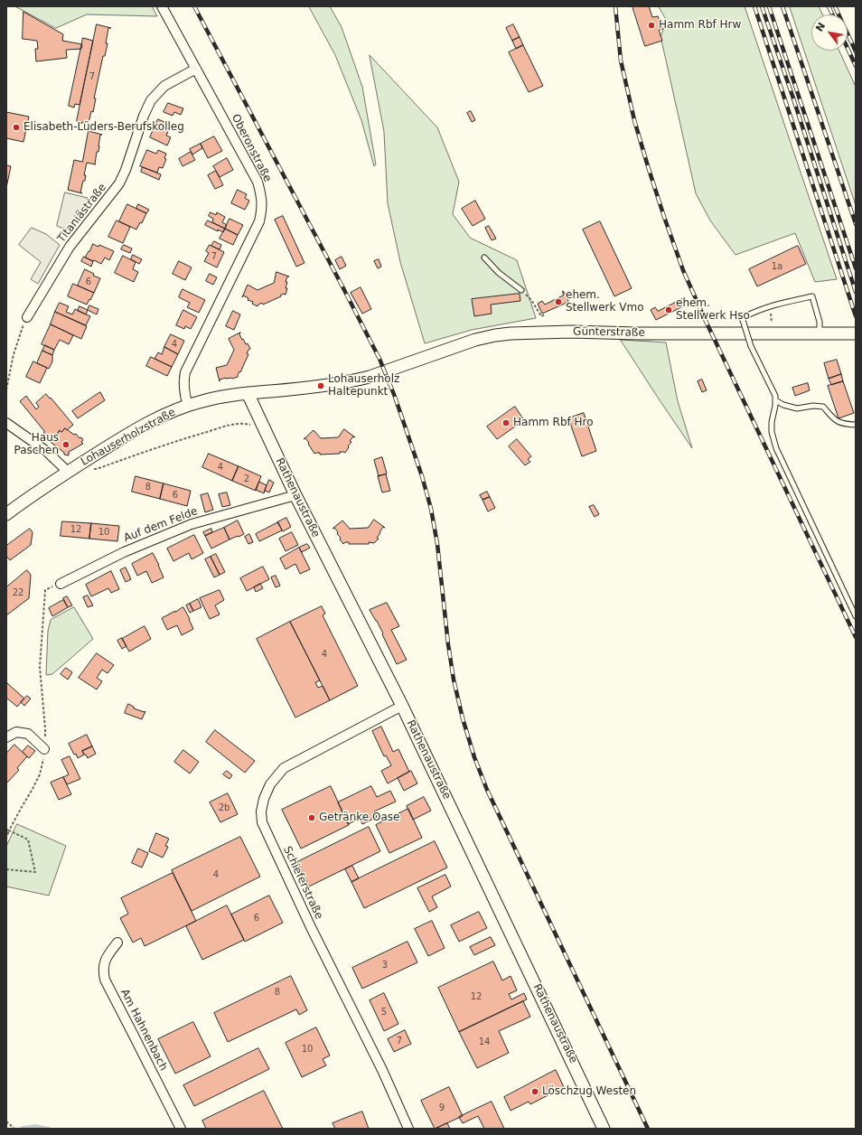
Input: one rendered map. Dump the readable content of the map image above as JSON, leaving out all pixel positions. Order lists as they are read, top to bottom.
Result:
{
  "streets": {
    "street": [
      "Oberonstraße",
      "Titaniastraße",
      "Günterstraße",
      "Lohauserholzstraße",
      "Rathenaustraße",
      "Auf dem Felde",
      "Schieferstraße",
      "Am Hahnenbach"
    ]
  },
  "crossings": [
    ["Oberonstraße", "Titaniastraße"],
    ["Oberonstraße", "Lohauserholzstraße"],
    ["Günterstraße", "Lohauserholzstraße"],
    ["Lohauserholzstraße", "Rathenaustraße"],
    ["Rathenaustraße", "Auf dem Felde"],
    ["Rathenaustraße", "Schieferstraße"]
  ],
  "places": [
    "Hamm Rbf Hrw",
    "Elisabeth-Lüders-Berufskolleg",
    "ehem. Stellwerk Vmo",
    "ehem. Stellwerk Hso",
    "Lohauserholz Haltepunkt",
    "Hamm Rbf Hro",
    "Haus Paschen",
    "Getränke Oase",
    "Löschzug Westen"
  ],
  "house_numbers": [
    "7",
    "7",
    "1a",
    "6",
    "4",
    "4",
    "2",
    "8",
    "6",
    "12",
    "10",
    "22",
    "4",
    "2b",
    "4",
    "6",
    "3",
    "8",
    "12",
    "5",
    "7",
    "14",
    "10",
    "9"
  ],
  "north": "top left"
}
